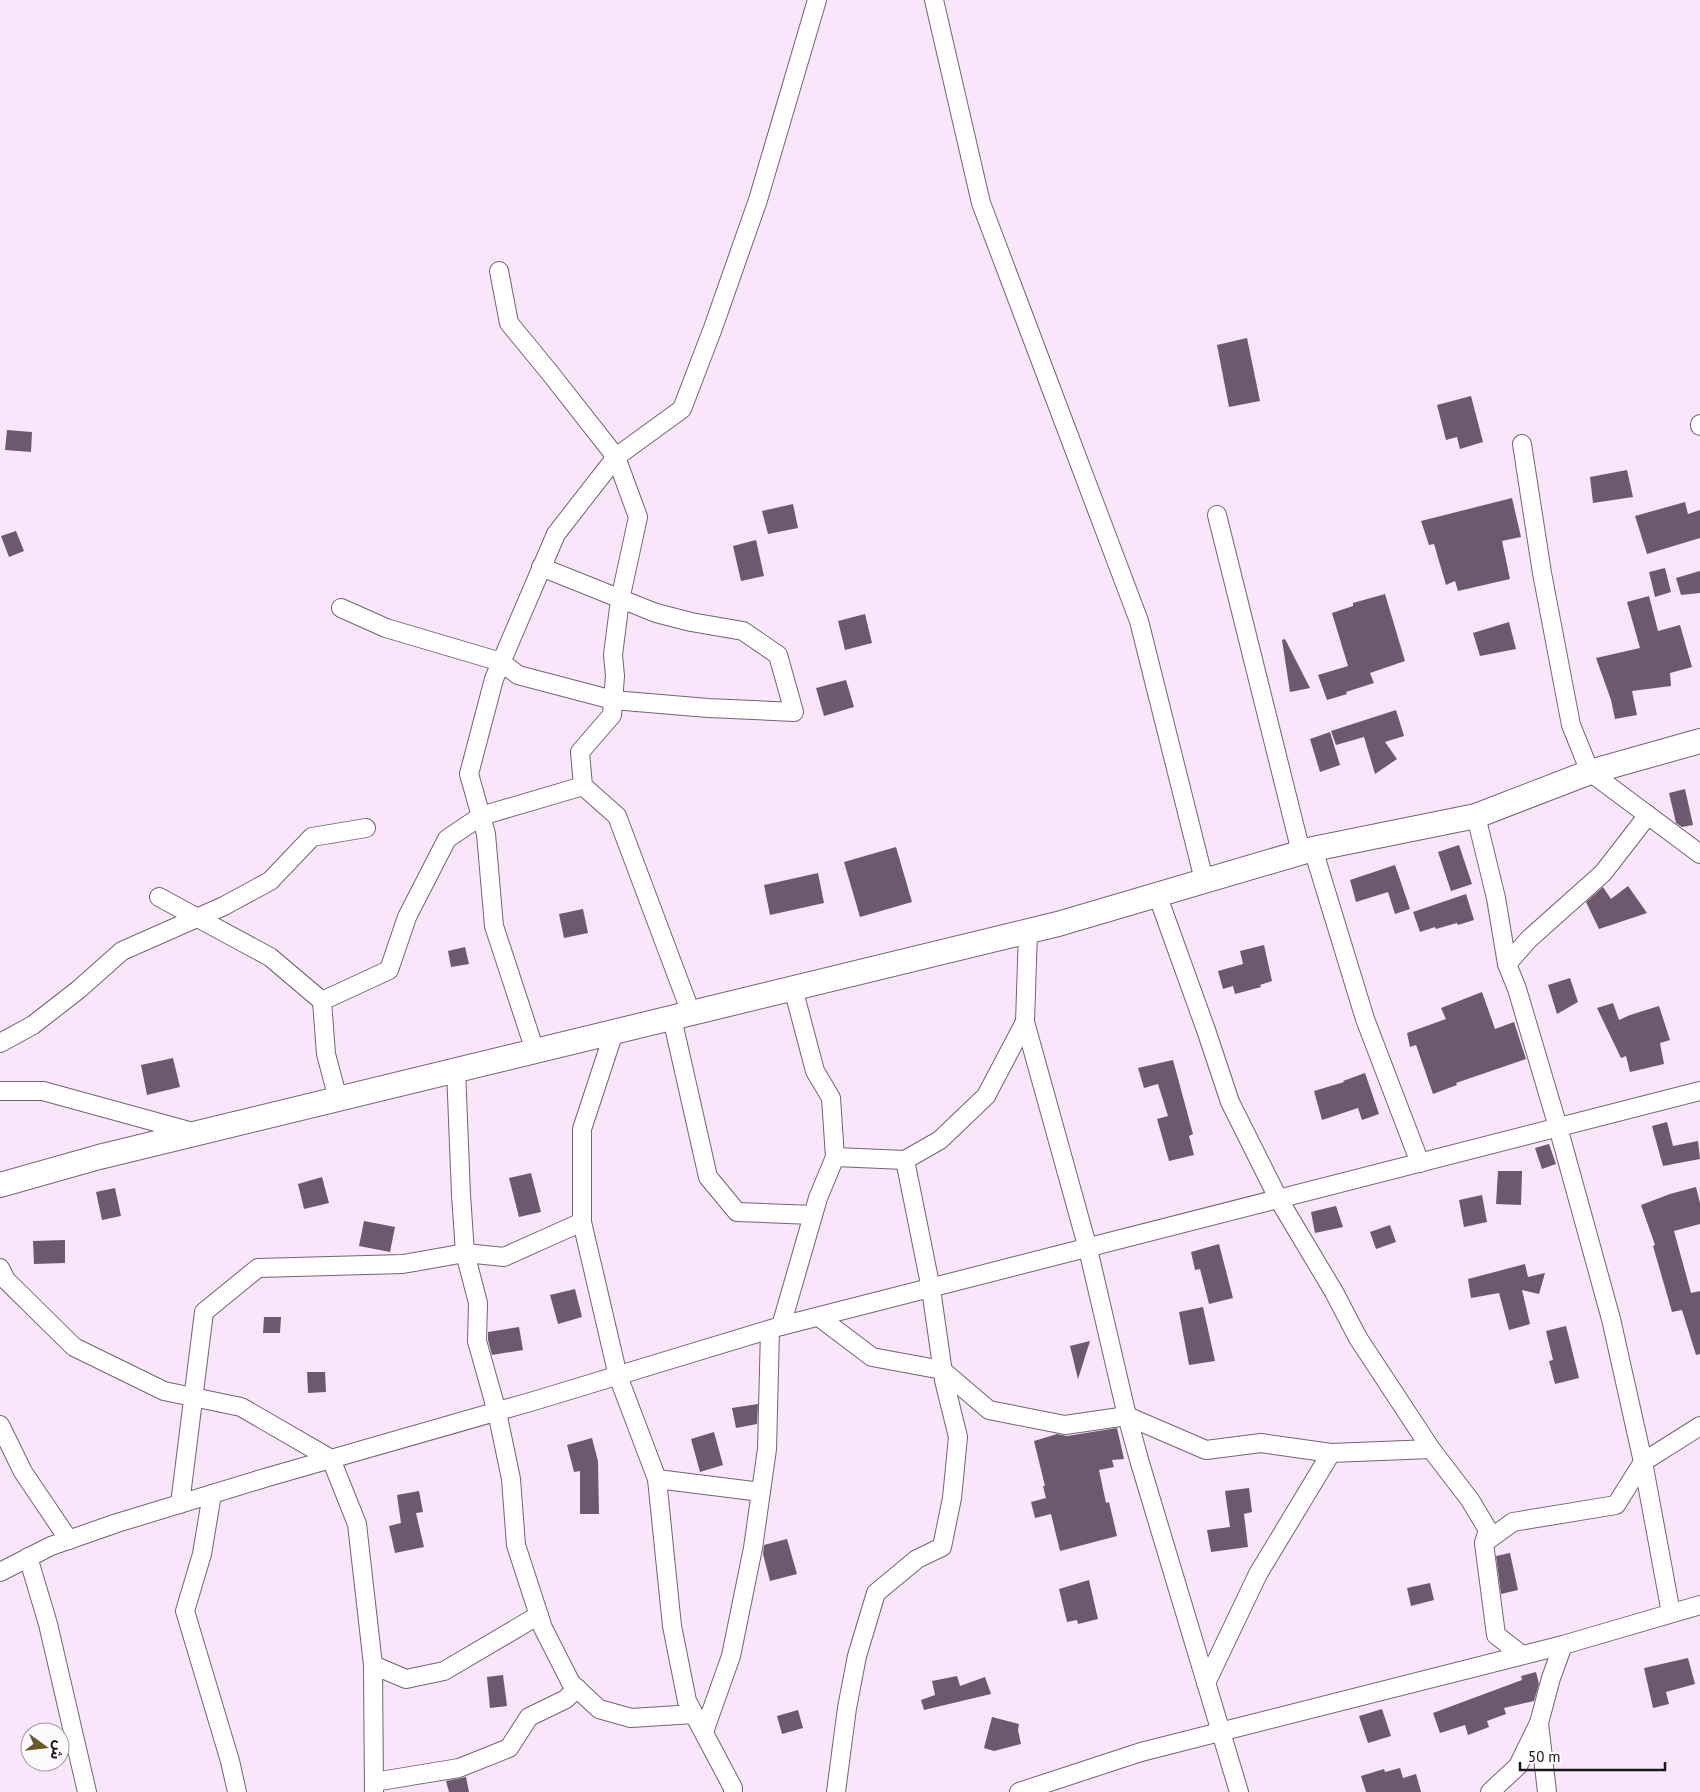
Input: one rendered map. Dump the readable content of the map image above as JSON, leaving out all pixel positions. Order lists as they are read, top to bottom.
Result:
{
  "scale_bar": "50 m",
  "north": "right"
}
